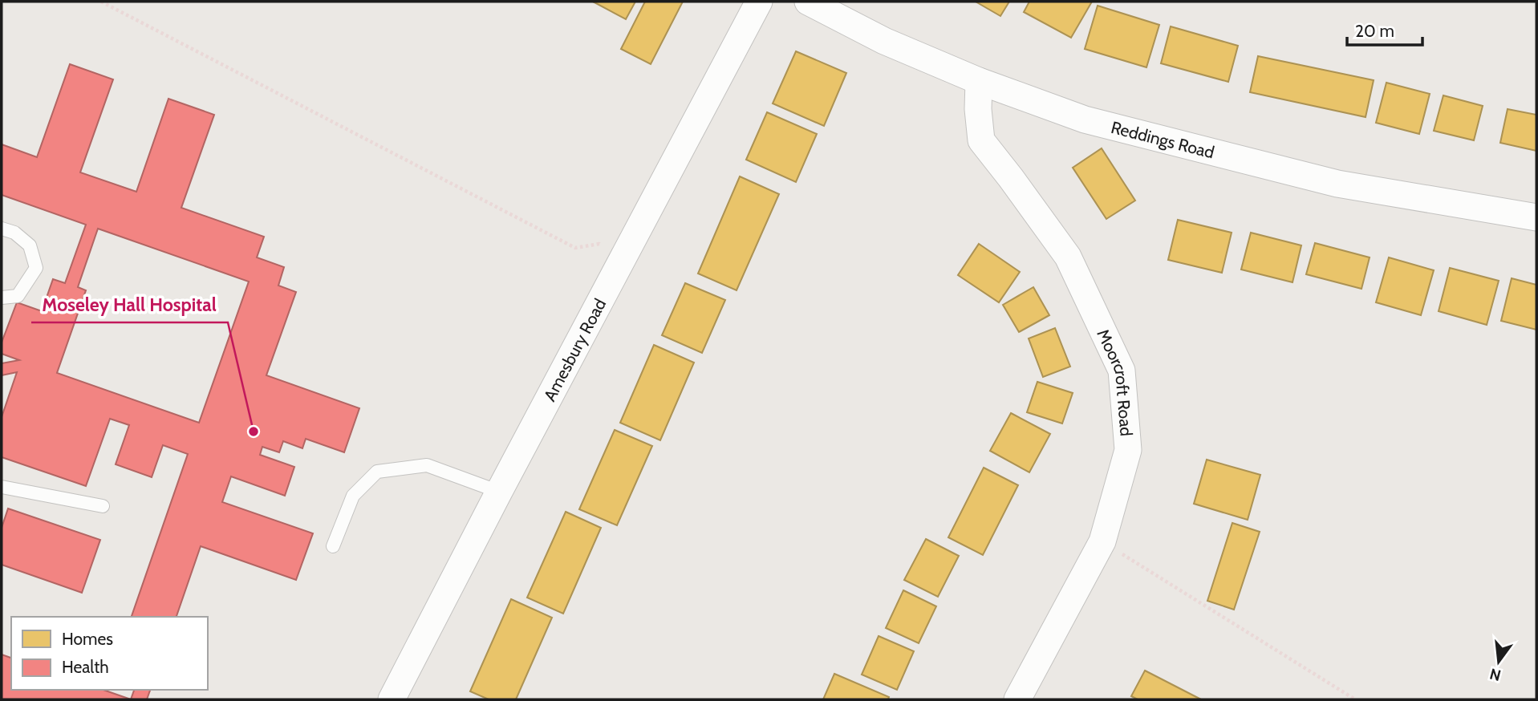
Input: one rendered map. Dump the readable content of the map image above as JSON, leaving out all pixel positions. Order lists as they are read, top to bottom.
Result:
{
  "streets": {
    "street": ["Reddings Road", "Amesbury Road", "Moorcroft Road"]
  },
  "crossings": [
    ["Reddings Road", "Moorcroft Road"]
  ],
  "places": ["Moseley Hall Hospital"],
  "legend": ["Homes", "Health"],
  "scale_bar": "20 m",
  "north": "bottom"
}
